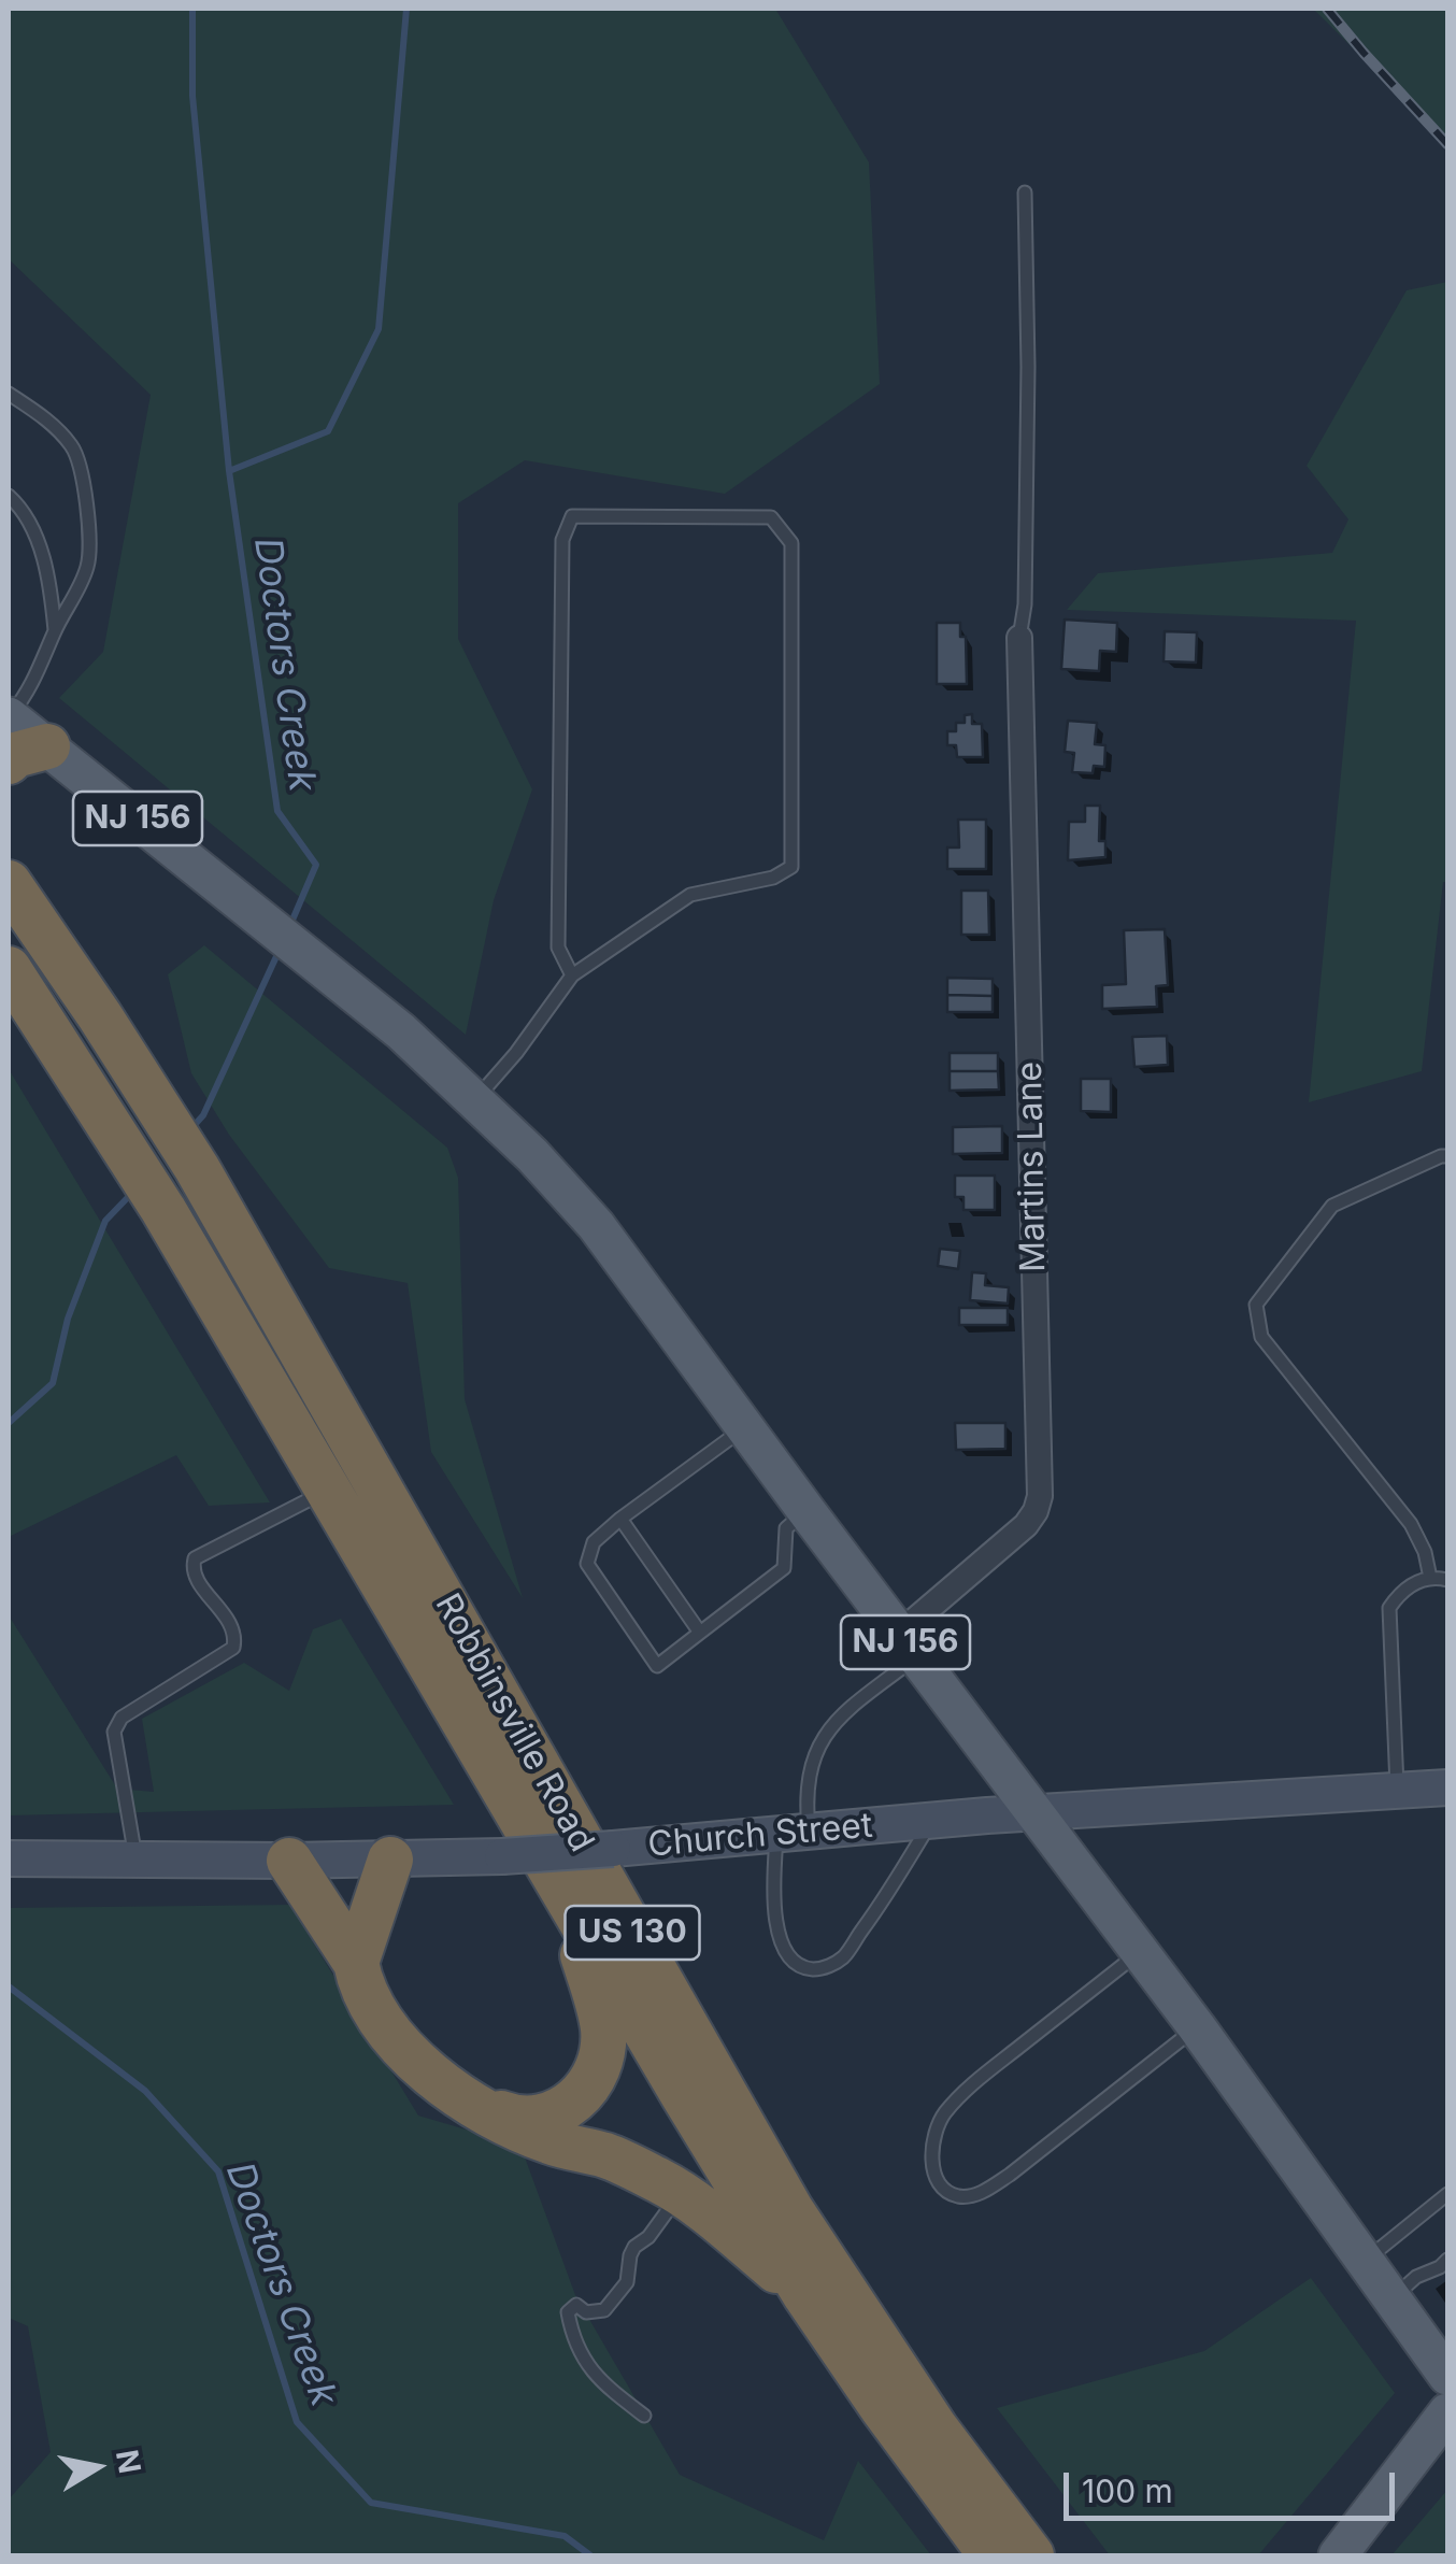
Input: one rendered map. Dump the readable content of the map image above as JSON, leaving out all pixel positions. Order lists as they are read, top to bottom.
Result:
{
  "streets": {
    "highway": ["Robbinsville Road", "US 130"],
    "main road": ["NJ 156"],
    "street": ["Martins Lane", "Church Street"]
  },
  "crossings": [
    ["NJ 156", "Martins Lane"],
    ["NJ 156", "Church Street"]
  ],
  "water": ["Doctors Creek"],
  "scale_bar": "100 m",
  "north": "right"
}
